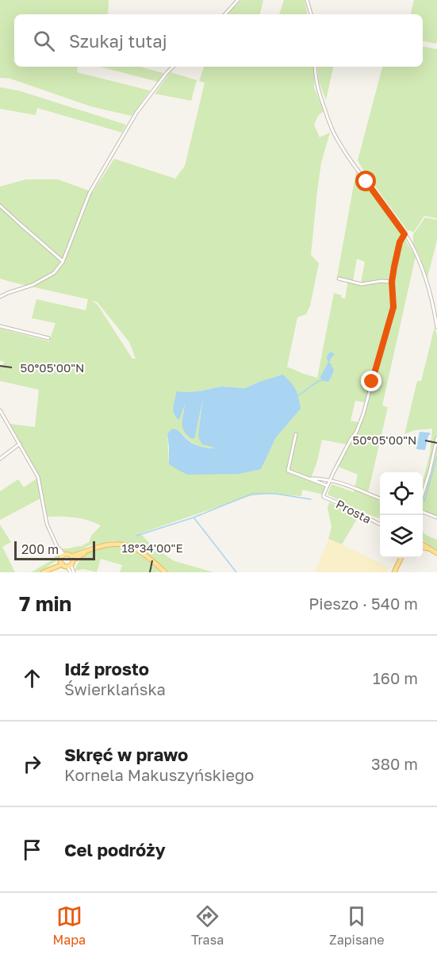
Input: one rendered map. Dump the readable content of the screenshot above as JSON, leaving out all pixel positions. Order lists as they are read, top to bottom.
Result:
{
  "streets": {
    "street": ["Prosta"]
  },
  "scale_bar": "200 m",
  "page": {
    "search": "Szukaj tutaj",
    "scale": "200 m",
    "heading": ["7 min", "Pieszo · 540 m"],
    "list": [
      ["Idź prosto", "Świerklańska", "160 m"],
      ["Skręć w prawo", "Kornela Makuszyńskiego", "380 m"],
      "Cel podróży"
    ],
    "nav": ["Mapa", "Trasa", "Zapisane"]
  },
  "coordinates": ["50°05'00\"N", "18°34'00\"E"]
}
